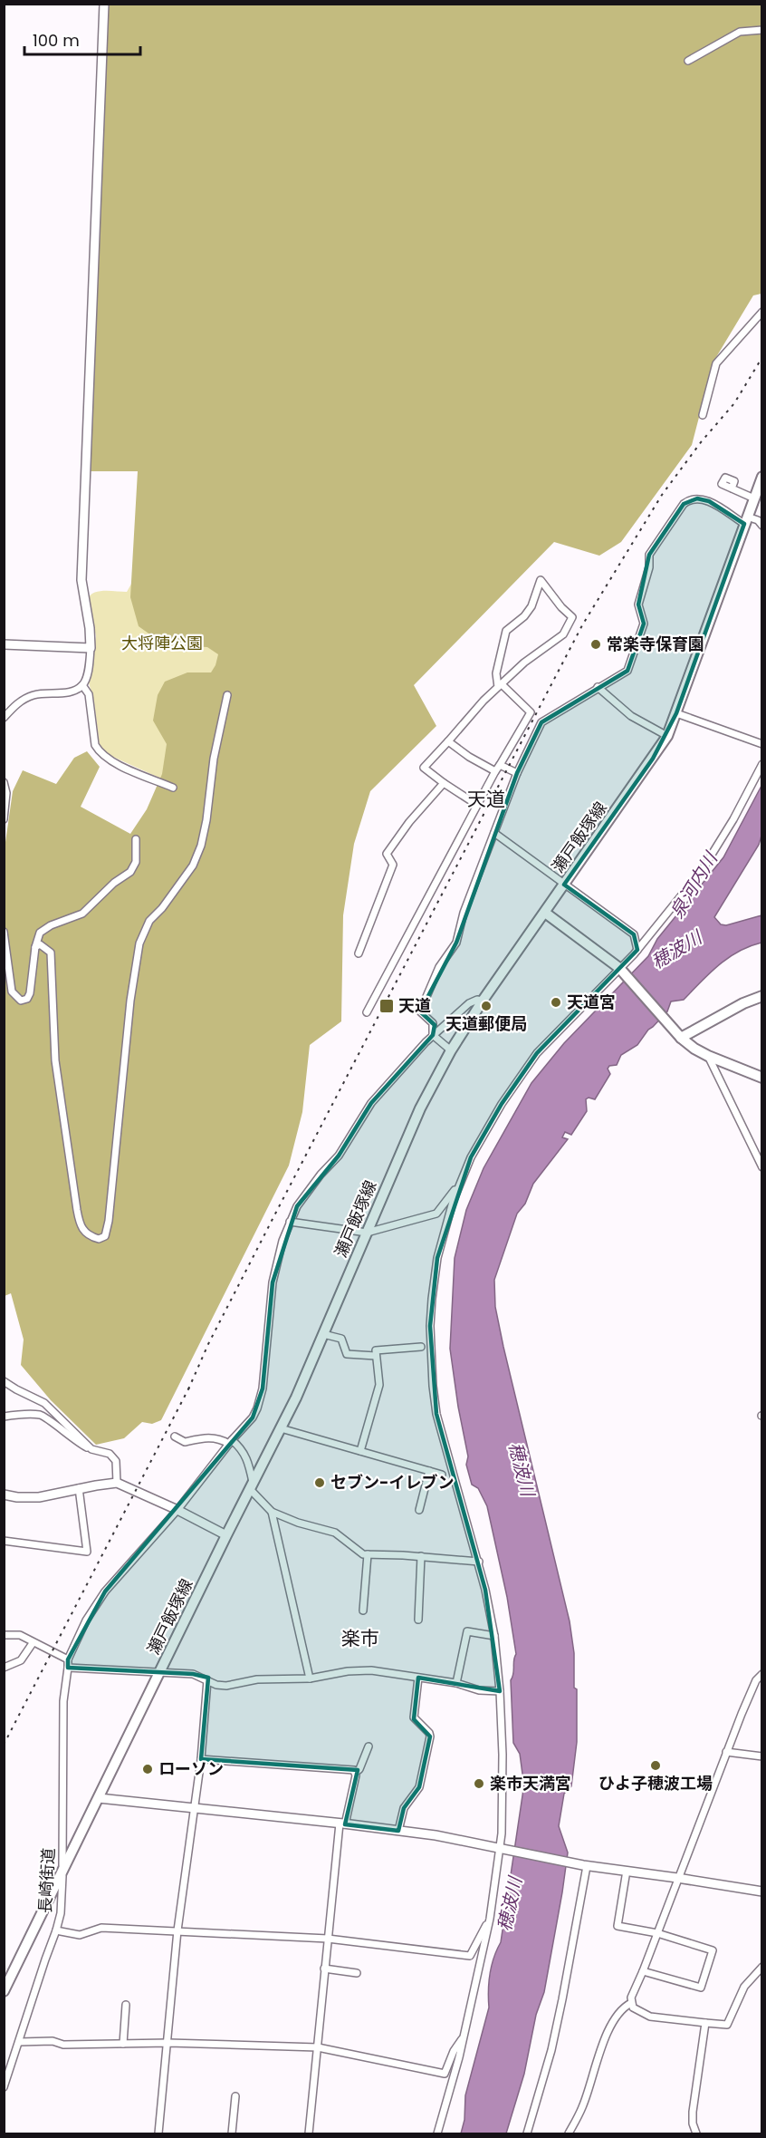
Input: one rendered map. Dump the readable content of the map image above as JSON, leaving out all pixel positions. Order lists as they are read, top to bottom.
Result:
{
  "streets": {
    "main road": ["瀬戸飯塚線"],
    "street": ["長崎街道"]
  },
  "crossings": [
    ["瀬戸飯塚線", "長崎街道"]
  ],
  "districts": ["天道", "楽市"],
  "water": ["泉河内川", "穂波川"],
  "parks": ["大将陣公園"],
  "places": {
    "other": [
      "常楽寺保育園",
      "天道宮",
      "天道郵便局",
      "セブン-イレブン",
      "ひよ子穂波工場",
      "ローソン",
      "楽市天満宮"
    ],
    "transit": ["天道"]
  },
  "scale_bar": "100 m"
}
